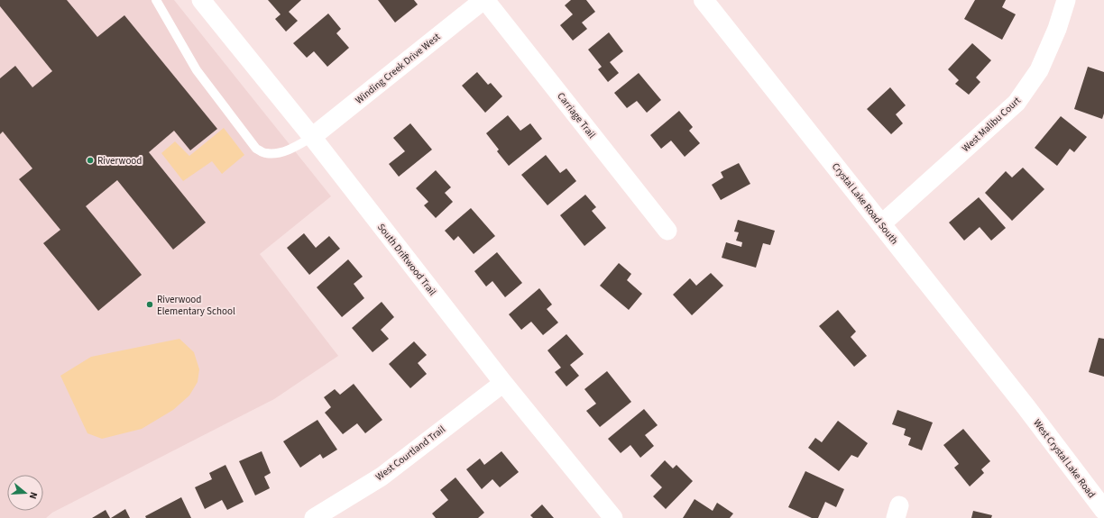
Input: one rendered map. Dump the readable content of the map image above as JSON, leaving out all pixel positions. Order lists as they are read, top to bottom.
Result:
{
  "streets": {
    "street": [
      "Winding Creek Drive West",
      "Carriage Trail",
      "West Malibu Court",
      "Crystal Lake Road South",
      "South Driftwood Trail",
      "West Courtland Trail",
      "West Crystal Lake Road"
    ]
  },
  "crossings": [
    ["Winding Creek Drive West", "Carriage Trail"],
    ["Winding Creek Drive West", "South Driftwood Trail"],
    ["West Malibu Court", "Crystal Lake Road South"],
    ["Crystal Lake Road South", "West Crystal Lake Road"],
    ["South Driftwood Trail", "West Courtland Trail"]
  ],
  "places": ["Riverwood", "Riverwood Elementary School"],
  "north": "right"
}
